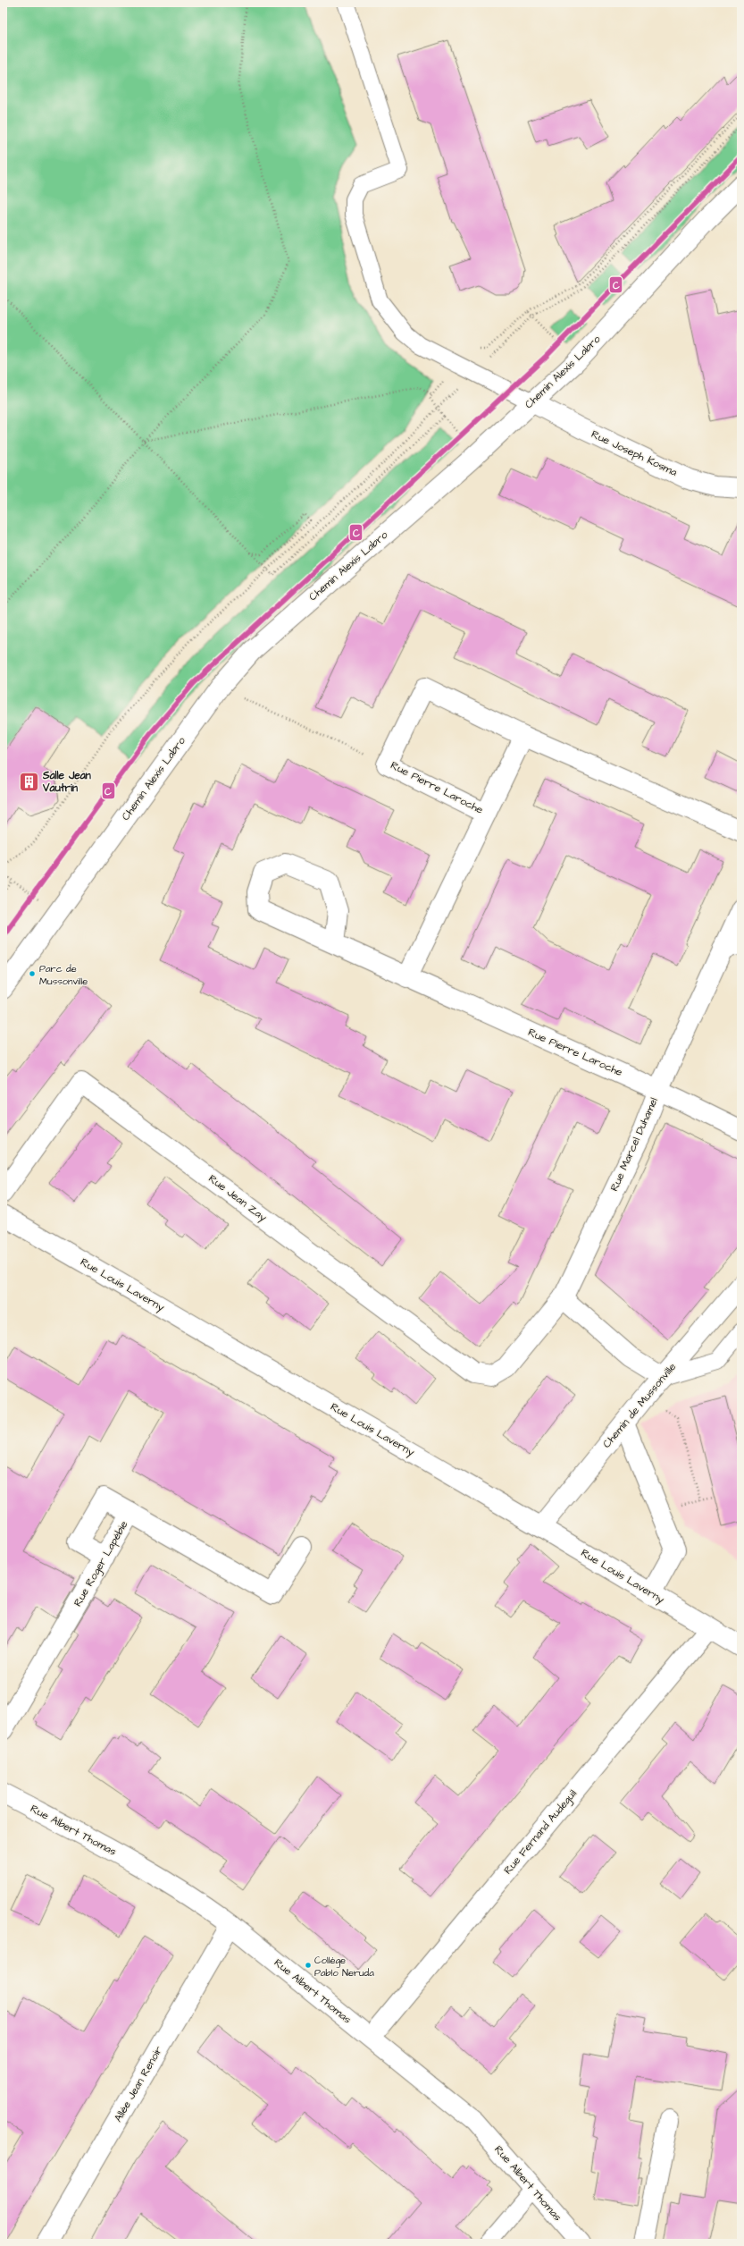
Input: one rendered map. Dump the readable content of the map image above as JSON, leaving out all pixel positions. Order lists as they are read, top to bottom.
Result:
{
  "streets": {
    "street": [
      "Chemin Alexis Labro",
      "Rue Joseph Kosma",
      "Rue Pierre Laroche",
      "Rue Marcel Duhamel",
      "Rue Jean Zay",
      "Rue Louis Laverny",
      "Chemin de Mussonville",
      "Rue Roger Lapébie",
      "Rue Albert Thomas",
      "Rue Fernand Audeguil",
      "Allée Jean Renoir"
    ]
  },
  "crossings": [
    ["Chemin Alexis Labro", "Rue Joseph Kosma"],
    ["Rue Pierre Laroche", "Rue Marcel Duhamel"],
    ["Rue Marcel Duhamel", "Rue Jean Zay"],
    ["Rue Louis Laverny", "Chemin de Mussonville"],
    ["Rue Louis Laverny", "Rue Fernand Audeguil"],
    ["Rue Albert Thomas", "Rue Fernand Audeguil"],
    ["Rue Albert Thomas", "Allée Jean Renoir"]
  ],
  "places": {
    "building": ["Salle Jean Vautrin"],
    "other": ["Parc de Mussonville", "Collège Pablo Neruda"]
  },
  "lines": ["transit line C"]
}
